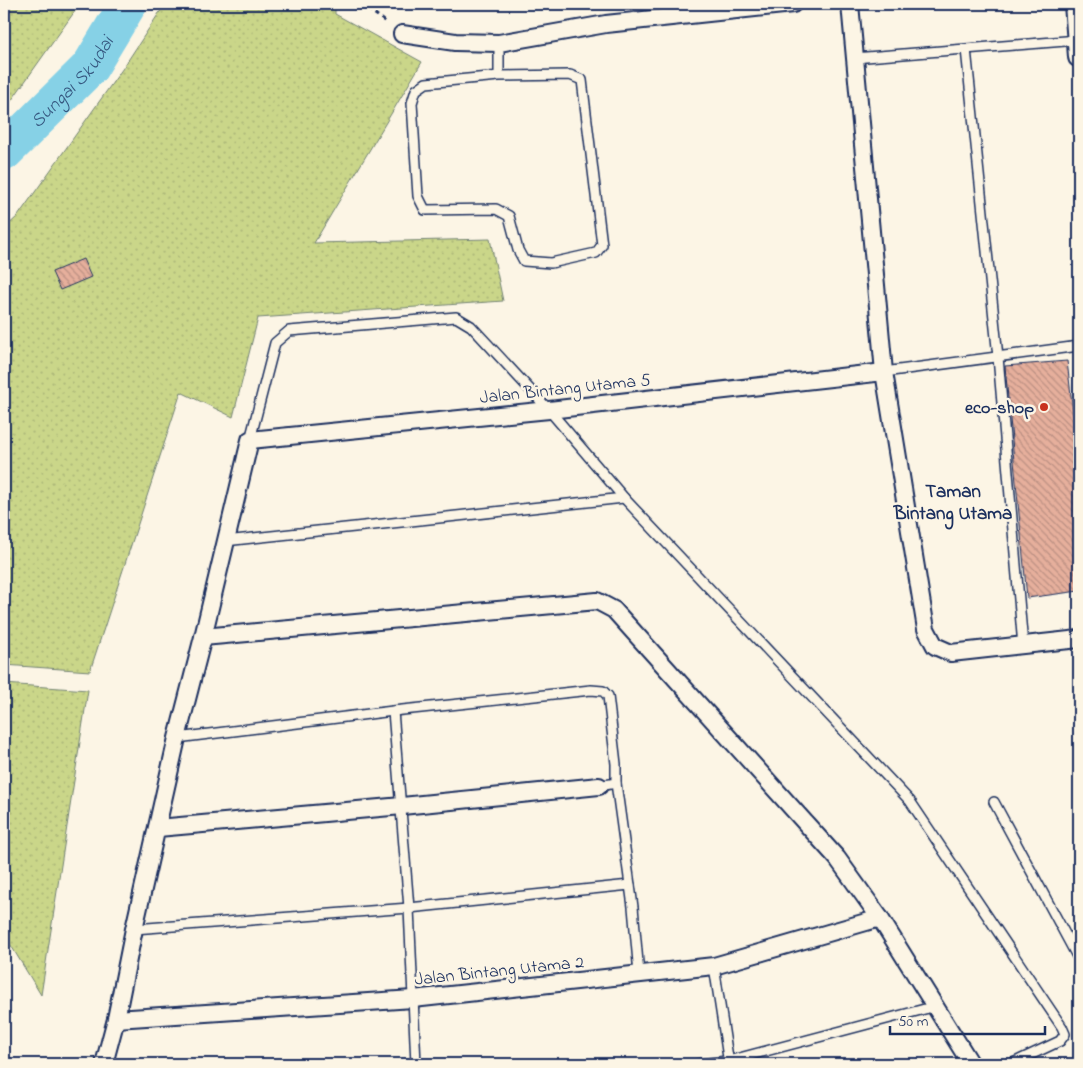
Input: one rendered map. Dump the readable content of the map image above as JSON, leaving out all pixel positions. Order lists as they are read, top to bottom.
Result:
{
  "streets": {
    "street": ["Jalan Bintang Utama 5", "Jalan Bintang Utama 2"]
  },
  "districts": ["Taman Bintang Utama"],
  "water": ["Sungai Skudai"],
  "places": ["eco-shop"],
  "scale_bar": "50 m"
}
